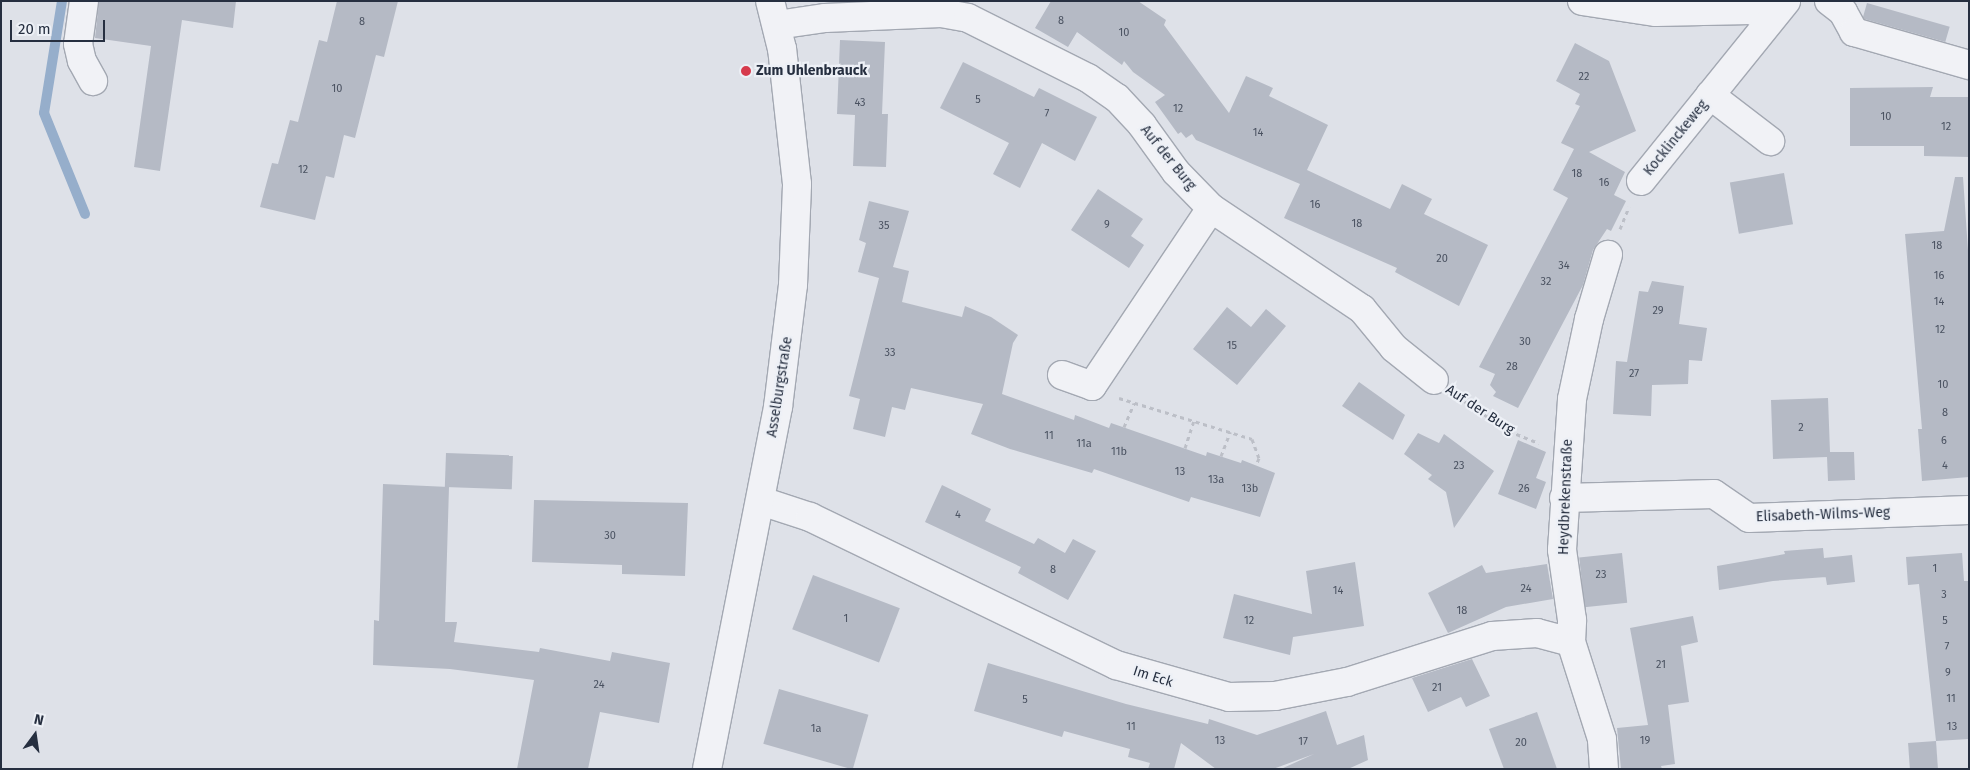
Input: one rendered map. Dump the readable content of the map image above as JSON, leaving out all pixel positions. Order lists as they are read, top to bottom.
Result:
{
  "streets": {
    "street": [
      "Kocklinckeweg",
      "Auf der Burg",
      "Asselburgstraße",
      "Heydbrekenstraße",
      "Elisabeth-Wilms-Weg",
      "Im Eck"
    ]
  },
  "crossings": [
    ["Auf der Burg", "Asselburgstraße"],
    ["Auf der Burg", "Heydbrekenstraße"],
    ["Asselburgstraße", "Im Eck"],
    ["Heydbrekenstraße", "Elisabeth-Wilms-Weg"],
    ["Heydbrekenstraße", "Im Eck"]
  ],
  "places": ["Zum Uhlenbrauck"],
  "house_numbers": [
    "8",
    "8",
    "10",
    "22",
    "10",
    "5",
    "43",
    "12",
    "7",
    "10",
    "12",
    "14",
    "12",
    "18",
    "16",
    "16",
    "18",
    "9",
    "35",
    "18",
    "20",
    "34",
    "16",
    "32",
    "14",
    "29",
    "12",
    "30",
    "15",
    "33",
    "28",
    "27",
    "10",
    "8",
    "2",
    "11",
    "6",
    "11a",
    "11b",
    "23",
    "4",
    "13",
    "13a",
    "13b",
    "26",
    "4",
    "30",
    "1",
    "8",
    "23",
    "24",
    "14",
    "3",
    "18",
    "1",
    "12",
    "5",
    "7",
    "21",
    "9",
    "24",
    "21",
    "11",
    "5",
    "11",
    "13",
    "1a",
    "13",
    "19",
    "17",
    "20"
  ],
  "scale_bar": "20 m",
  "north": "top"
}
